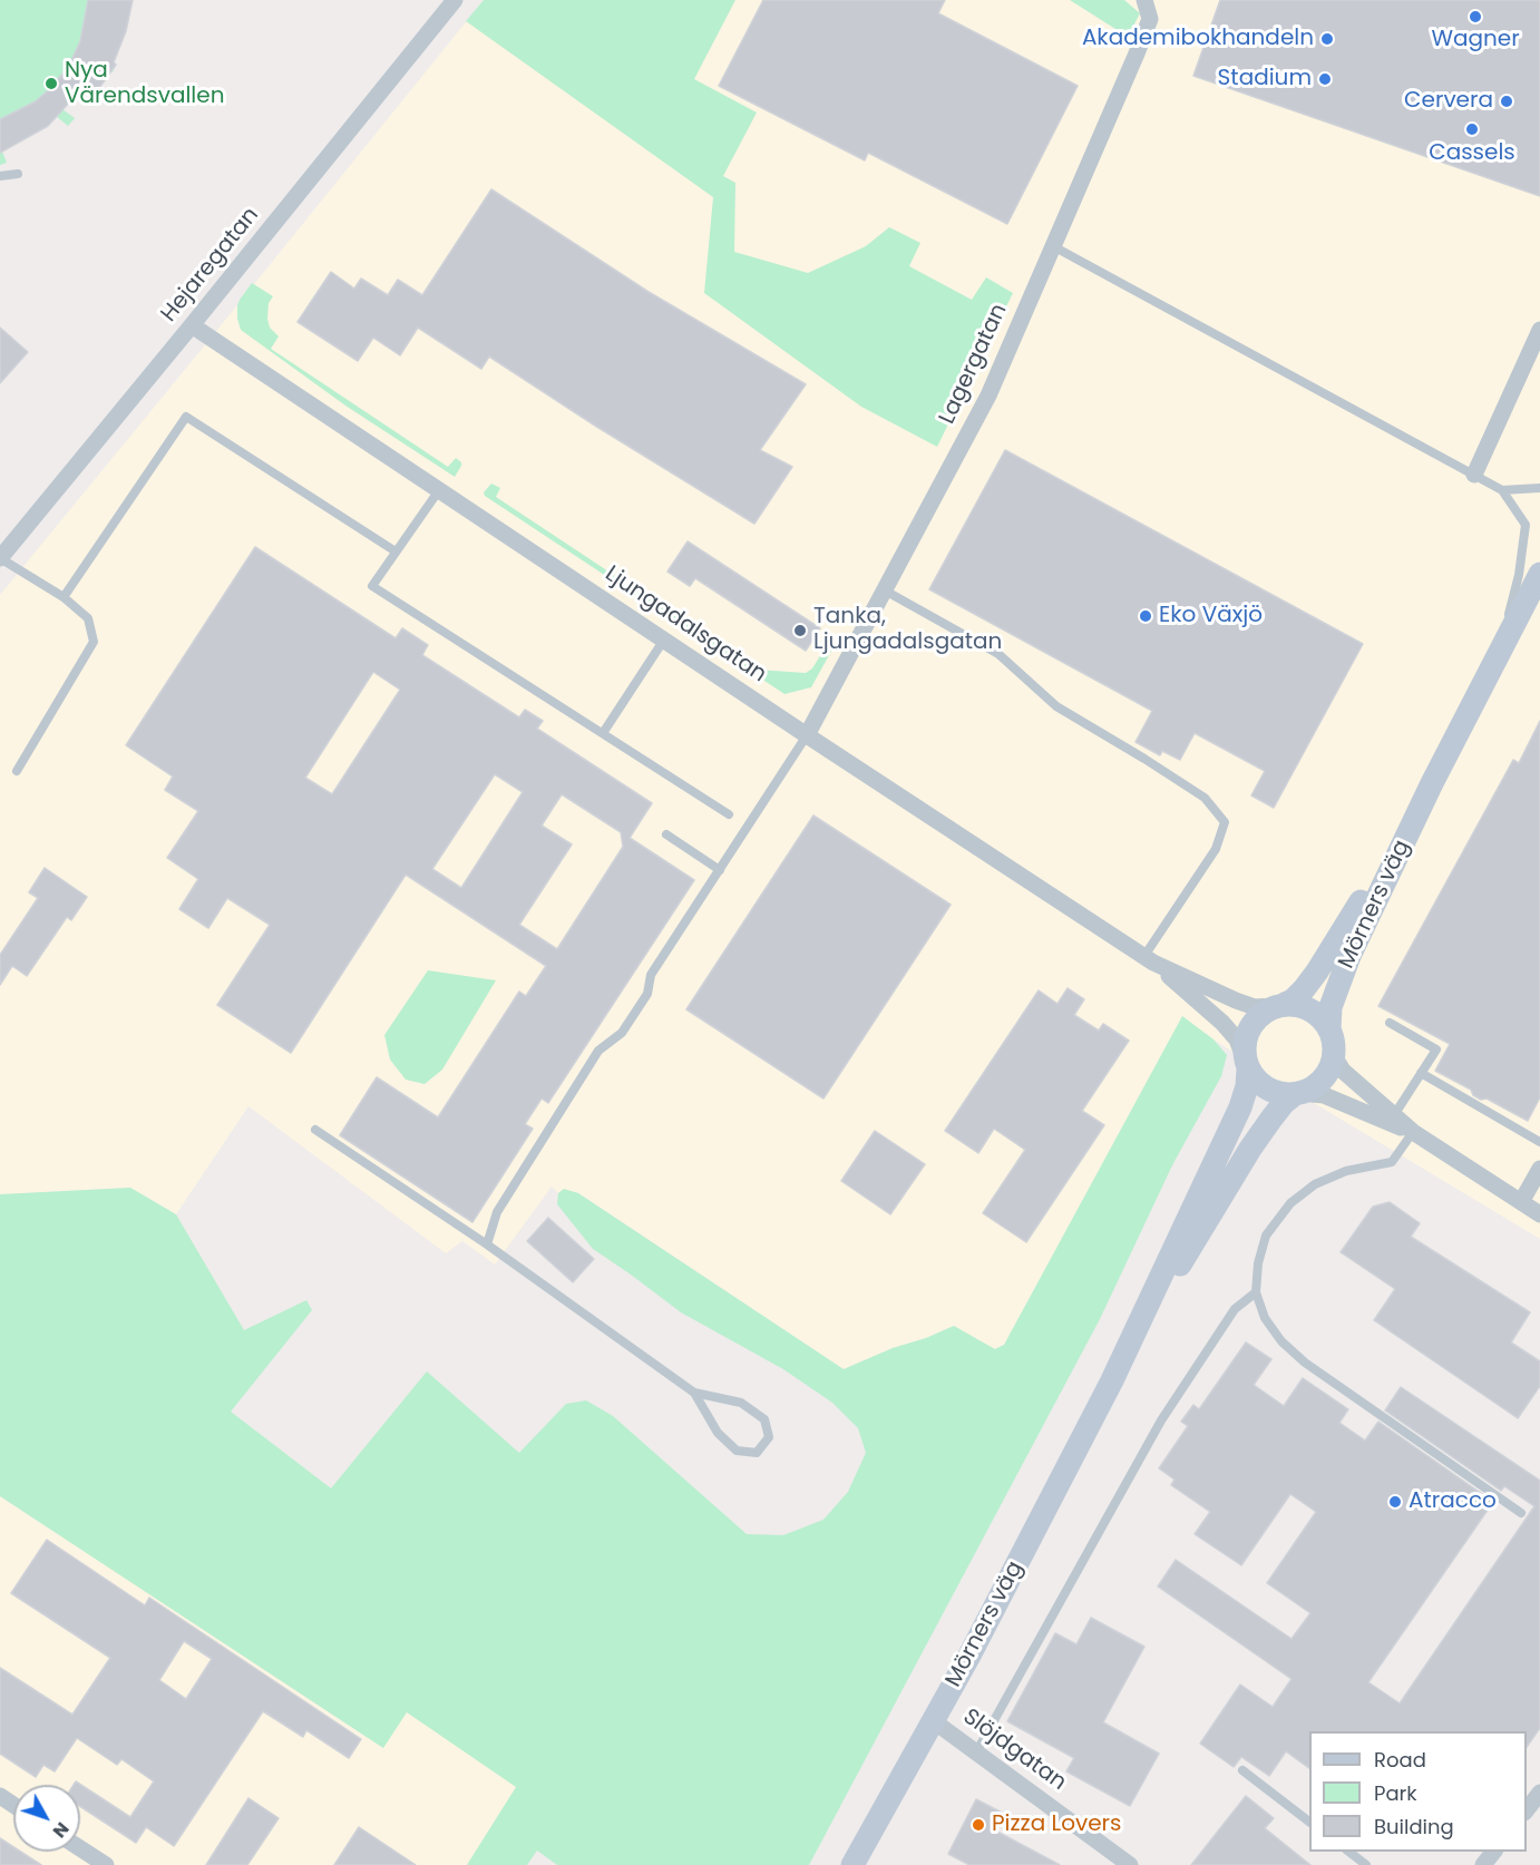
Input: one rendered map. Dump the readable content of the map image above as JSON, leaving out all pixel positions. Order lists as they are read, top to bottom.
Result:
{
  "streets": {
    "main road": ["Mörners väg"],
    "street": [
      "Hejaregatan",
      "Lagergatan",
      "Ljungadalsgatan",
      "Slöjdgatan"
    ]
  },
  "crossings": [
    ["Hejaregatan", "Ljungadalsgatan"],
    ["Lagergatan", "Ljungadalsgatan"],
    ["Ljungadalsgatan", "Mörners väg"],
    ["Mörners väg", "Slöjdgatan"]
  ],
  "places": [
    "Wagner",
    "Akademibokhandeln",
    "Stadium",
    "Nya Värendsvallen",
    "Cervera",
    "Cassels",
    "Eko Växjö",
    "Tanka, Ljungadalsgatan",
    "Atracco",
    "Pizza Lovers"
  ],
  "legend": ["Road", "Park", "Building"],
  "north": "bottom right"
}
